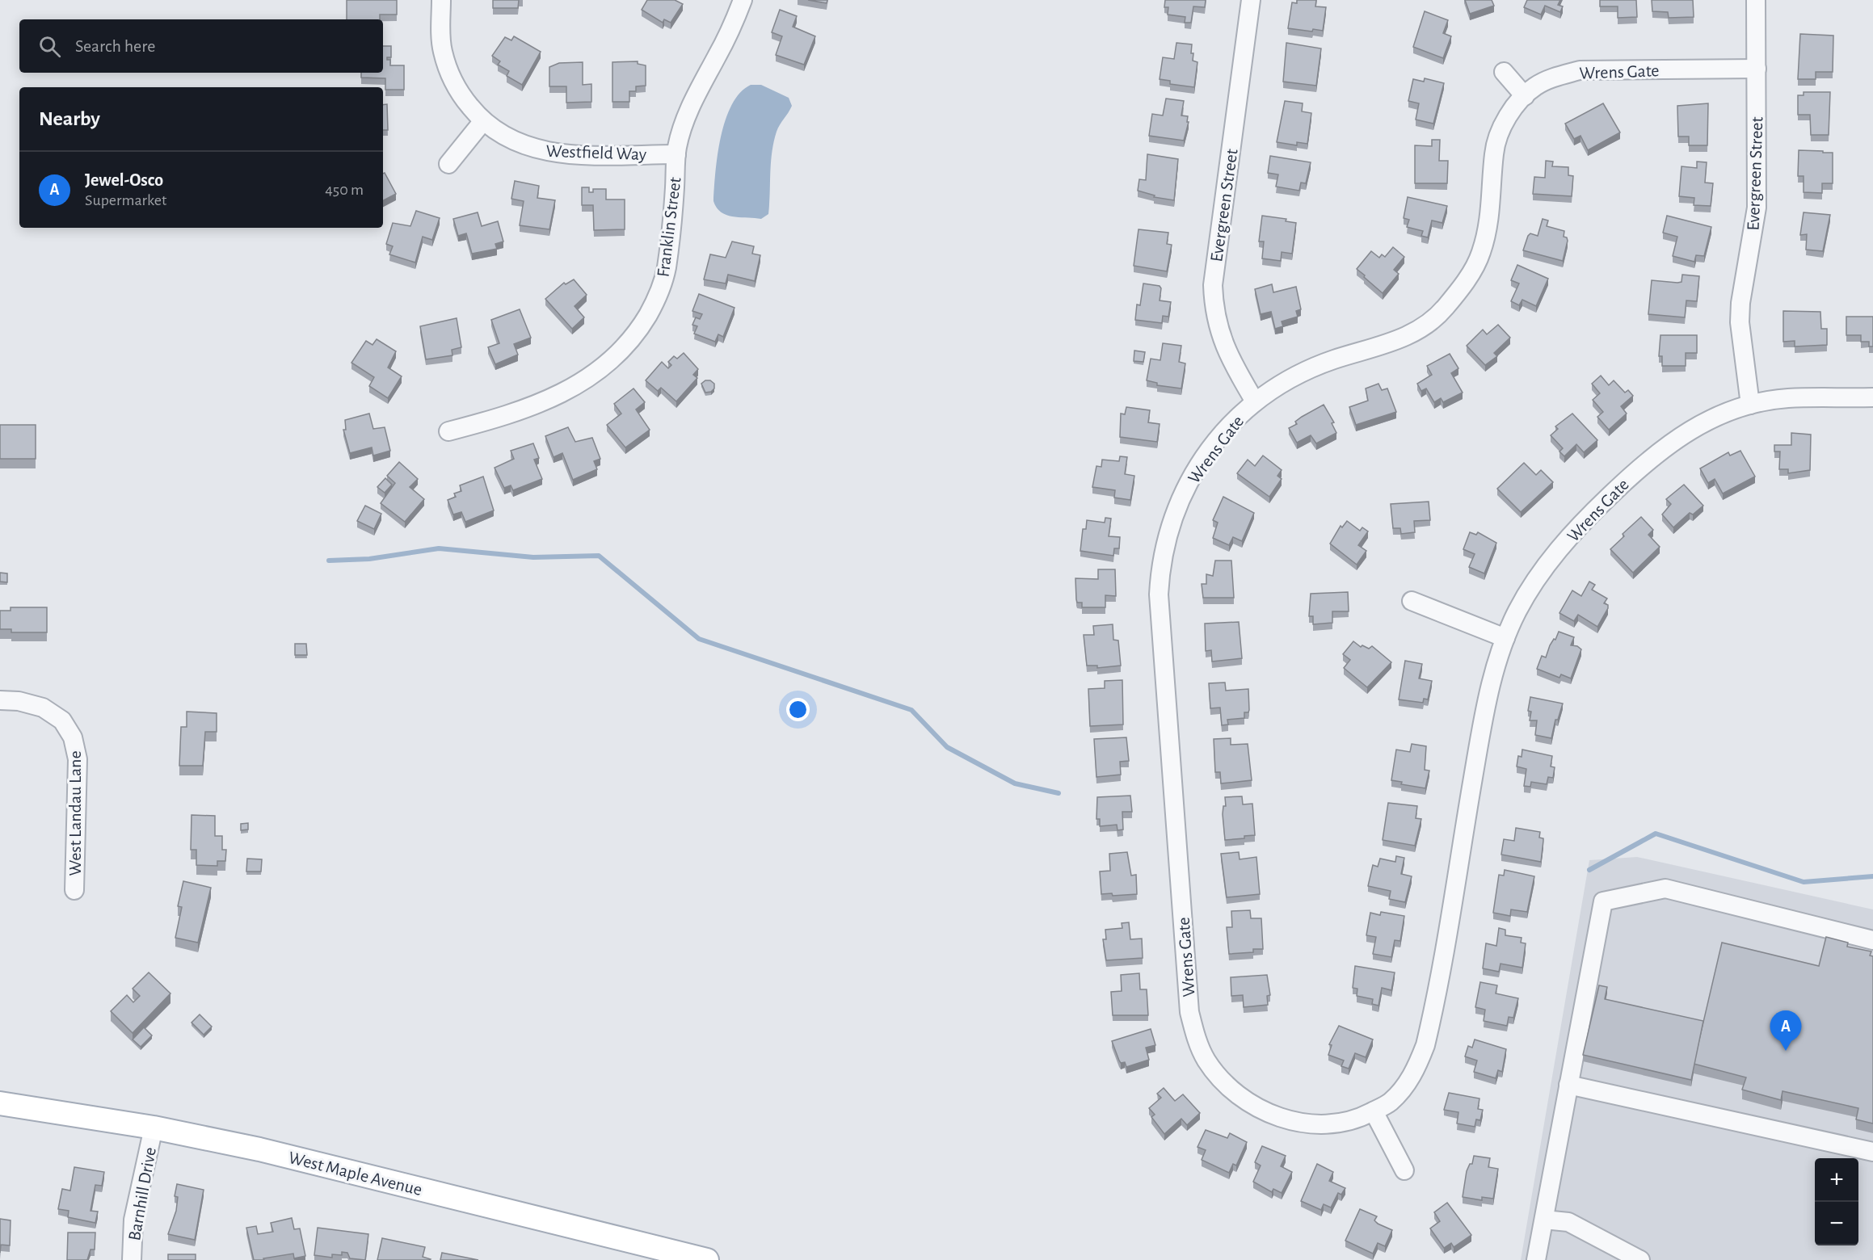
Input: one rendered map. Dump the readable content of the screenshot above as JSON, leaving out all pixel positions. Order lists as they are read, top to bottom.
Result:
{
  "streets": {
    "main road": ["West Maple Avenue"],
    "street": [
      "Wrens Gate",
      "Westfield Way",
      "Evergreen Street",
      "Franklin Street",
      "West Landau Lane",
      "Barnhill Drive"
    ]
  },
  "crossings": [
    ["Wrens Gate", "Evergreen Street"],
    ["Westfield Way", "Franklin Street"],
    ["West Maple Avenue", "Barnhill Drive"]
  ],
  "page": {
    "search": "Search here",
    "heading": "Nearby",
    "list": [
      {
        "mark": "A",
        "name": "Jewel-Osco",
        "note": "Supermarket",
        "value": "450 m"
      }
    ],
    "pins": "A",
    "map_buttons": ["+", "−"]
  }
}
